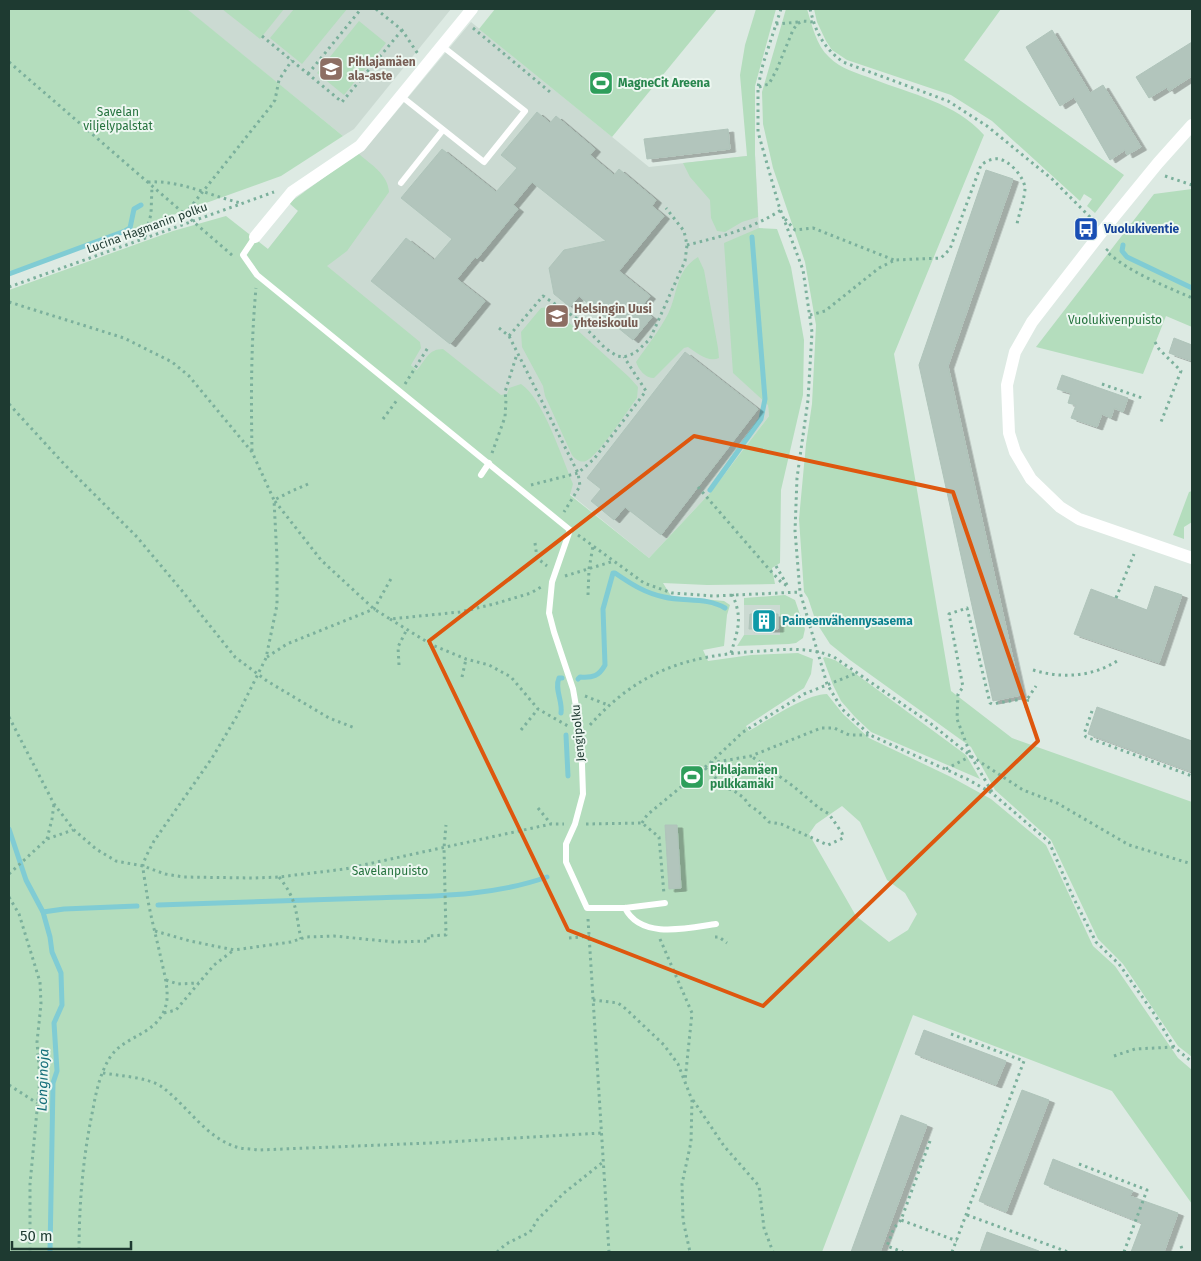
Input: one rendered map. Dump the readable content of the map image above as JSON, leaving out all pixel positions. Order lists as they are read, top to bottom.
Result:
{
  "streets": {
    "lane": ["Jengipolku"],
    "path": ["Lucina Hagmanin polku"]
  },
  "water": ["Longinoja"],
  "parks": ["Savelan viljelypalstat", "Vuolukivenpuisto", "Savelanpuisto"],
  "places": {
    "school or university": ["Pihlajamäen ala-aste", "Helsingin Uusi yhteiskoulu"],
    "sports": ["MagneCit Areena", "Pihlajamäen pulkkamäki"],
    "bus stop": ["Vuolukiventie"],
    "building": ["Paineenvähennysasema"]
  },
  "scale_bar": "50 m"
}
